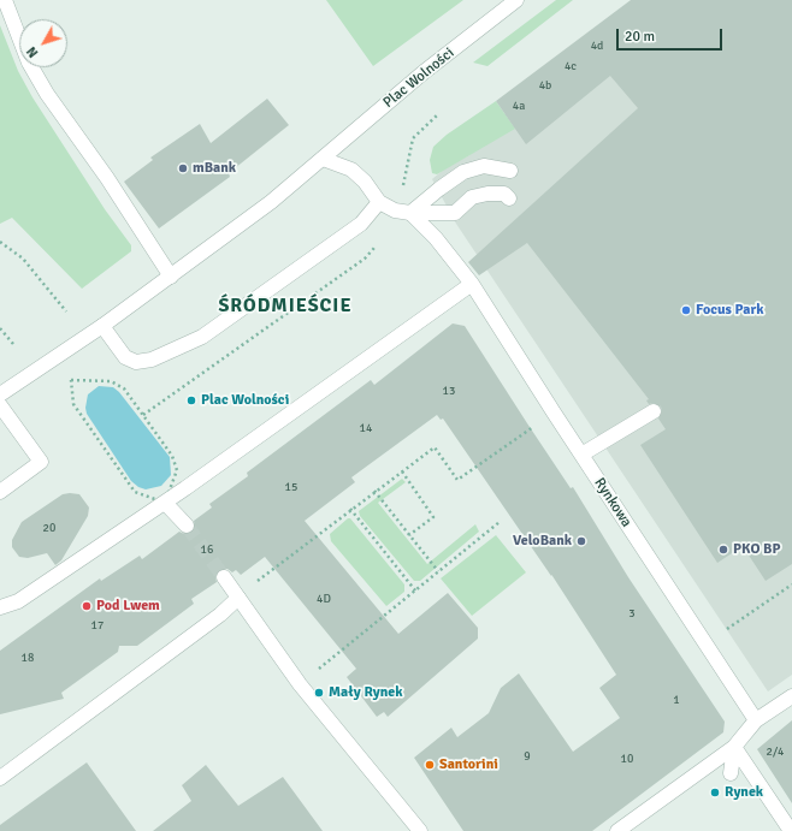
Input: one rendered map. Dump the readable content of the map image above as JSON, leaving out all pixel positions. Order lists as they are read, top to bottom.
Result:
{
  "streets": {
    "street": ["Plac Wolności", "Rynkowa"]
  },
  "districts": ["ŚRÓDMIEŚCIE"],
  "places": [
    "mBank",
    "Focus Park",
    "Plac Wolności",
    "VeloBank",
    "PKO BP",
    "Pod Lwem",
    "Mały Rynek",
    "Santorini",
    "Rynek"
  ],
  "house_numbers": [
    "4d",
    "4c",
    "4b",
    "4a",
    "13",
    "14",
    "15",
    "20",
    "16",
    "4D",
    "3",
    "17",
    "18",
    "1",
    "2/4",
    "9",
    "10"
  ],
  "scale_bar": "20 m",
  "north": "bottom left"
}
